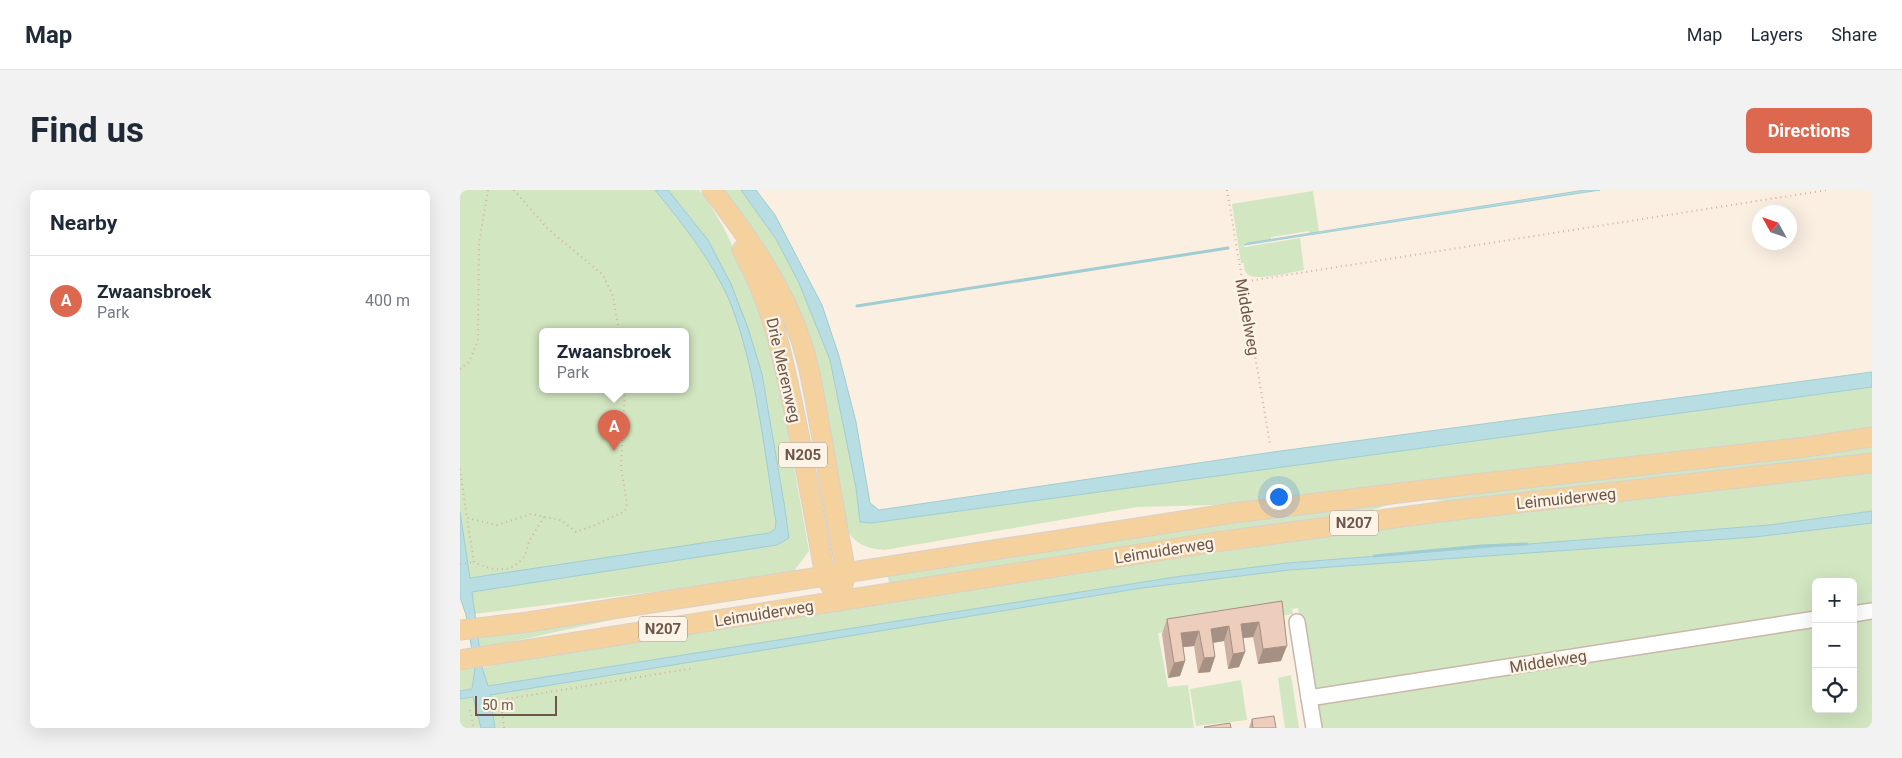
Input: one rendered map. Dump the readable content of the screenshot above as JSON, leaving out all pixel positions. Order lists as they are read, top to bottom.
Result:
{
  "streets": {
    "main road": [
      "Drie Merenweg",
      "N205",
      "Leimuiderweg",
      "N207"
    ],
    "lane": ["Middelweg"]
  },
  "crossings": [
    ["Drie Merenweg", "Leimuiderweg"]
  ],
  "scale_bar": "50 m",
  "north": "top left",
  "page": {
    "header": "Map",
    "nav": ["Map", "Layers", "Share"],
    "buttons": "Directions",
    "title": "Find us",
    "heading": "Nearby",
    "list": [
      {
        "mark": "A",
        "name": "Zwaansbroek",
        "note": "Park",
        "value": "400 m"
      }
    ],
    "popup": ["Zwaansbroek", "Park"],
    "pins": "A",
    "map_buttons": ["+", "−"],
    "scale": "50 m"
  }
}
